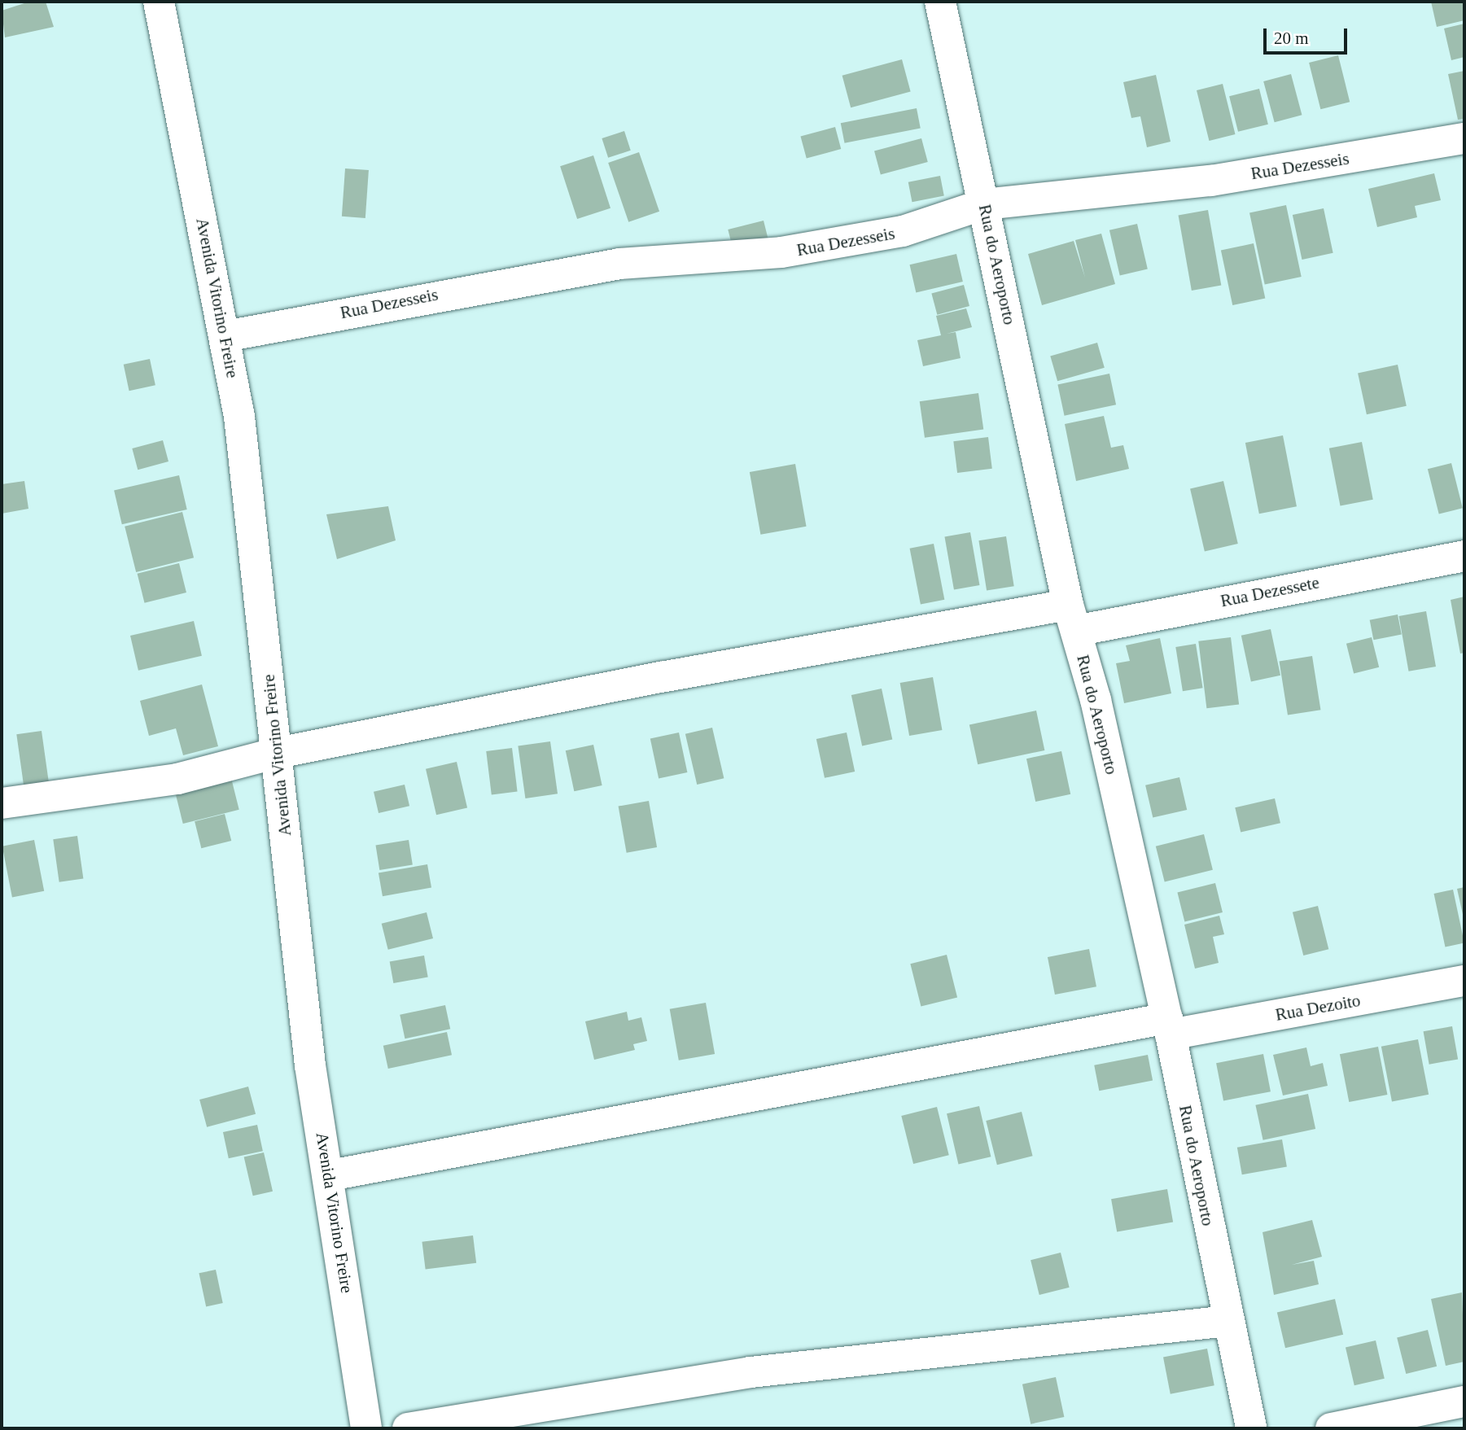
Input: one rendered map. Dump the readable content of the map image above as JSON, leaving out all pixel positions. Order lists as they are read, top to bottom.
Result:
{
  "streets": {
    "street": [
      "Rua Dezesseis",
      "Rua do Aeroporto",
      "Avenida Vitorino Freire",
      "Rua Dezessete",
      "Rua Dezoito"
    ]
  },
  "crossings": [
    ["Rua Dezesseis", "Rua do Aeroporto"],
    ["Rua Dezesseis", "Avenida Vitorino Freire"],
    ["Rua do Aeroporto", "Rua Dezessete"],
    ["Rua do Aeroporto", "Rua Dezoito"],
    ["Avenida Vitorino Freire", "Rua Dezessete"],
    ["Avenida Vitorino Freire", "Rua Dezoito"]
  ],
  "scale_bar": "20 m"
}
